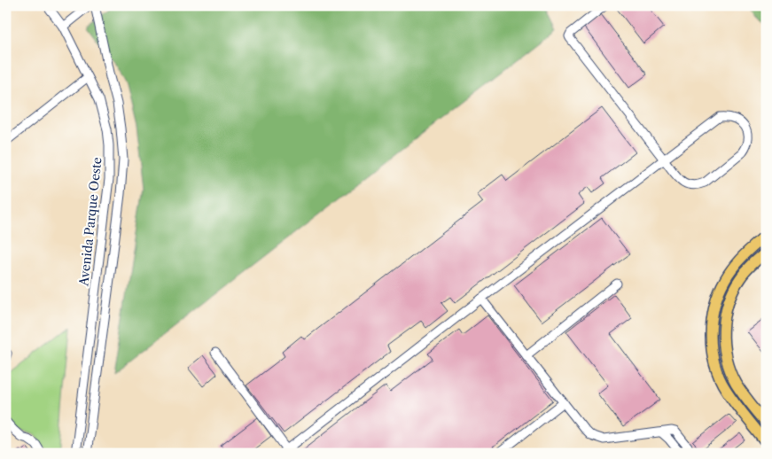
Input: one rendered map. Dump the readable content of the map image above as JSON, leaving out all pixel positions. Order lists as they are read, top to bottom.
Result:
{
  "streets": {
    "street": ["Avenida Parque Oeste"]
  }
}
